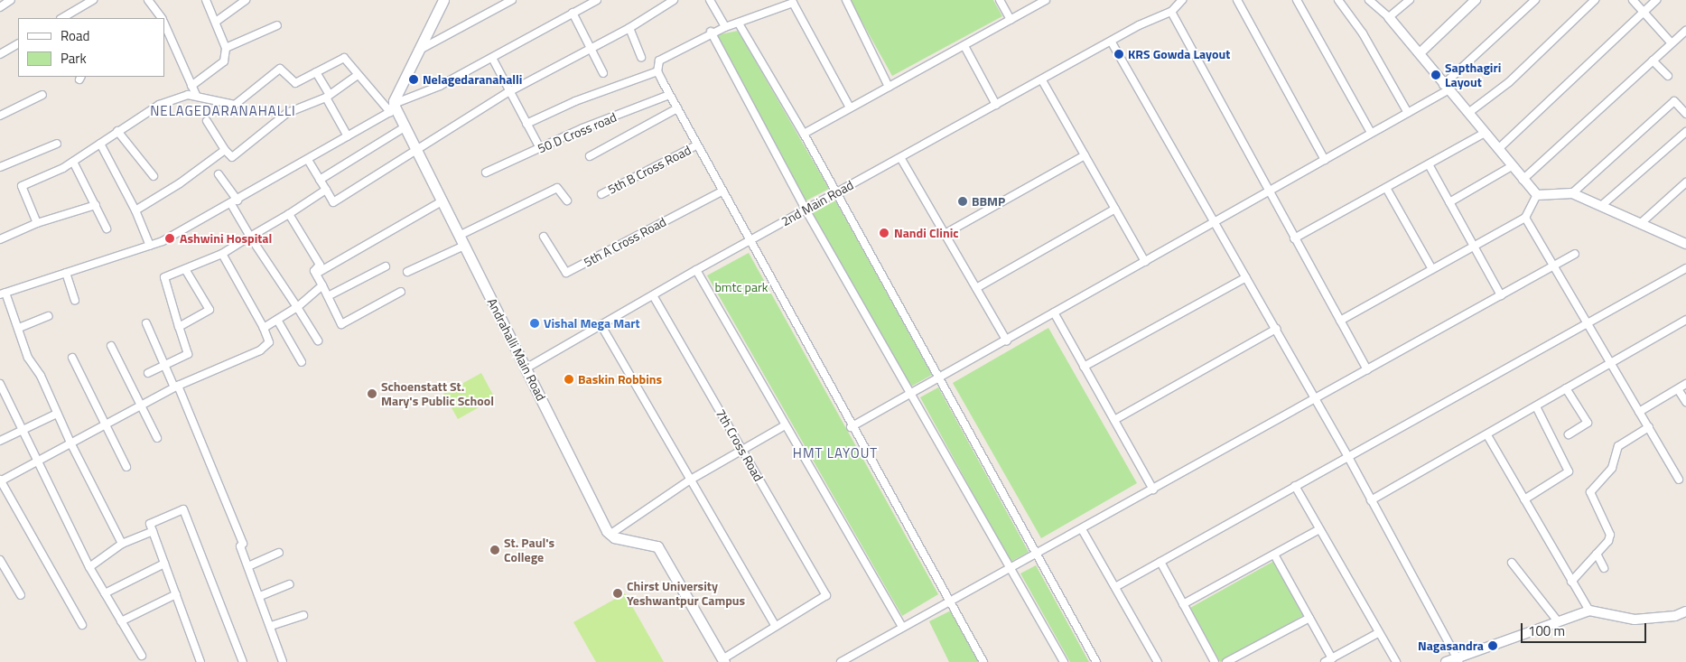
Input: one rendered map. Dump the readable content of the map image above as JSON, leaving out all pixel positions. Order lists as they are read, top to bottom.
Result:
{
  "streets": {
    "main road": ["Andrahalli Main Road"],
    "street": [
      "50 D Cross road",
      "5th B Cross Road",
      "2nd Main Road",
      "5th A Cross Road",
      "7th Cross Road"
    ]
  },
  "crossings": [
    ["2nd Main Road", "Andrahalli Main Road"],
    ["2nd Main Road", "7th Cross Road"]
  ],
  "districts": ["NELAGEDARANAHALLI", "HMT LAYOUT"],
  "parks": ["bmtc park"],
  "places": [
    "KRS Gowda Layout",
    "Sapthagiri Layout",
    "Nelagedaranahalli",
    "BBMP",
    "Nandi Clinic",
    "Ashwini Hospital",
    "Vishal Mega Mart",
    "Baskin Robbins",
    "Schoenstatt St. Mary's Public School",
    "St. Paul's College",
    "Chirst University Yeshwantpur Campus",
    "Nagasandra"
  ],
  "legend": ["Road", "Park"],
  "scale_bar": "100 m"
}
